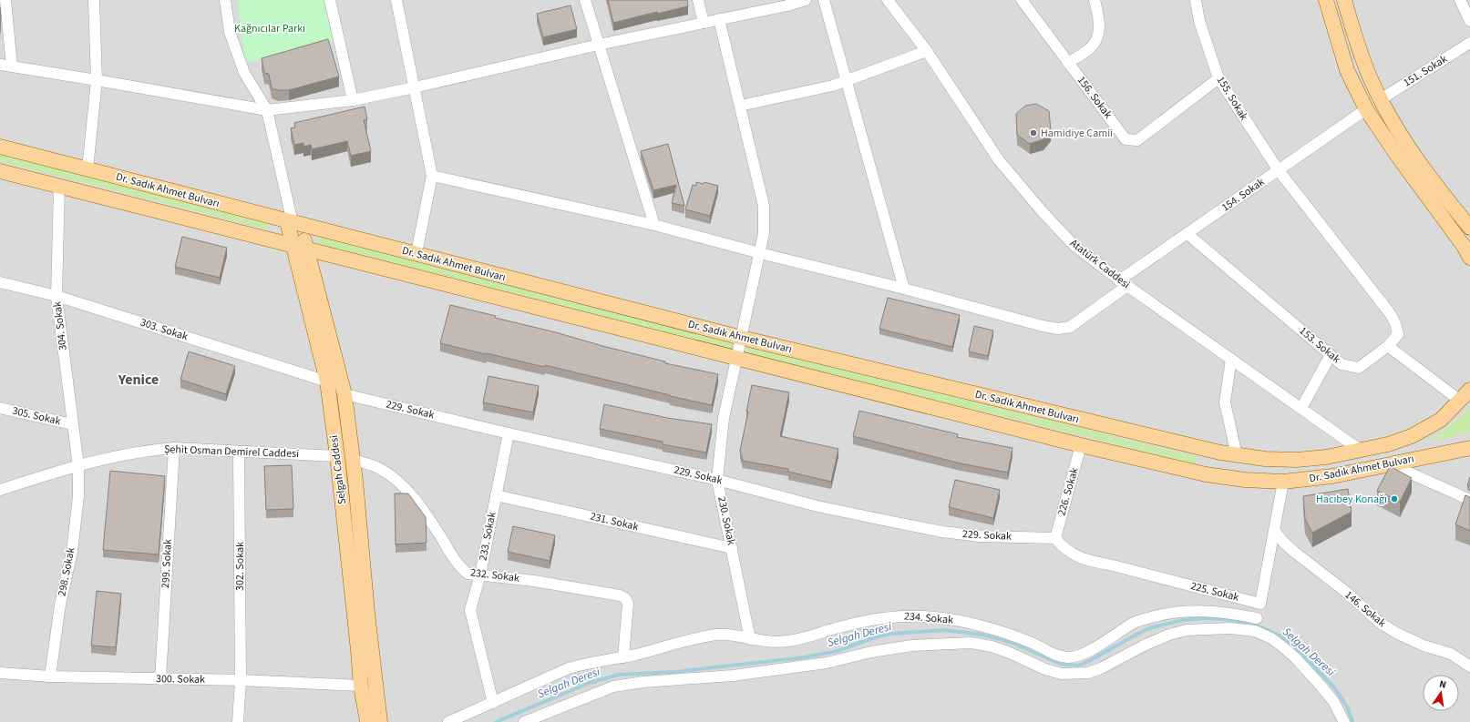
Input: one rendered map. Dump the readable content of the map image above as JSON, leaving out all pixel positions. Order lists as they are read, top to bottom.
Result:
{
  "streets": {
    "main road": ["Dr. Sadık Ahmet Bulvarı", "Selgah Caddesi"],
    "street": [
      "151. Sokak",
      "156. Sokak",
      "155. Sokak",
      "154. Sokak",
      "Atatürk Caddesi",
      "304. Sokak",
      "303. Sokak",
      "153. Sokak",
      "229. Sokak",
      "305. Sokak",
      "Şehit Osman Demirel Caddesi",
      "226. Sokak",
      "230. Sokak",
      "231. Sokak",
      "233. Sokak",
      "299. Sokak",
      "302. Sokak",
      "298. Sokak",
      "232. Sokak",
      "225. Sokak",
      "146. Sokak",
      "234. Sokak",
      "300. Sokak"
    ]
  },
  "crossings": [
    ["156. Sokak", "155. Sokak"],
    ["155. Sokak", "154. Sokak"],
    ["155. Sokak", "153. Sokak"],
    ["Dr. Sadık Ahmet Bulvarı", "Atatürk Caddesi"],
    ["Dr. Sadık Ahmet Bulvarı", "304. Sokak"],
    ["Dr. Sadık Ahmet Bulvarı", "Selgah Caddesi"],
    ["Dr. Sadık Ahmet Bulvarı", "226. Sokak"],
    ["Dr. Sadık Ahmet Bulvarı", "230. Sokak"],
    ["154. Sokak", "Atatürk Caddesi"],
    ["154. Sokak", "153. Sokak"],
    ["154. Sokak", "230. Sokak"],
    ["304. Sokak", "303. Sokak"],
    ["304. Sokak", "305. Sokak"],
    ["304. Sokak", "Şehit Osman Demirel Caddesi"],
    ["304. Sokak", "298. Sokak"],
    ["303. Sokak", "Selgah Caddesi"],
    ["229. Sokak", "Selgah Caddesi"],
    ["229. Sokak", "226. Sokak"],
    ["229. Sokak", "230. Sokak"],
    ["229. Sokak", "233. Sokak"],
    ["229. Sokak", "225. Sokak"],
    ["Şehit Osman Demirel Caddesi", "Selgah Caddesi"],
    ["Şehit Osman Demirel Caddesi", "299. Sokak"],
    ["Şehit Osman Demirel Caddesi", "302. Sokak"],
    ["Şehit Osman Demirel Caddesi", "298. Sokak"],
    ["Selgah Caddesi", "232. Sokak"],
    ["Selgah Caddesi", "300. Sokak"],
    ["226. Sokak", "225. Sokak"],
    ["230. Sokak", "231. Sokak"],
    ["230. Sokak", "234. Sokak"],
    ["231. Sokak", "233. Sokak"],
    ["233. Sokak", "232. Sokak"],
    ["233. Sokak", "234. Sokak"],
    ["299. Sokak", "300. Sokak"],
    ["302. Sokak", "300. Sokak"],
    ["298. Sokak", "300. Sokak"],
    ["232. Sokak", "234. Sokak"]
  ],
  "districts": ["Yenice"],
  "water": ["Selgah Deresi"],
  "parks": ["Kağnıcılar Parkı"],
  "places": ["Hamidiye Camii", "Hacıbey Konağı"],
  "north": "top"
}
